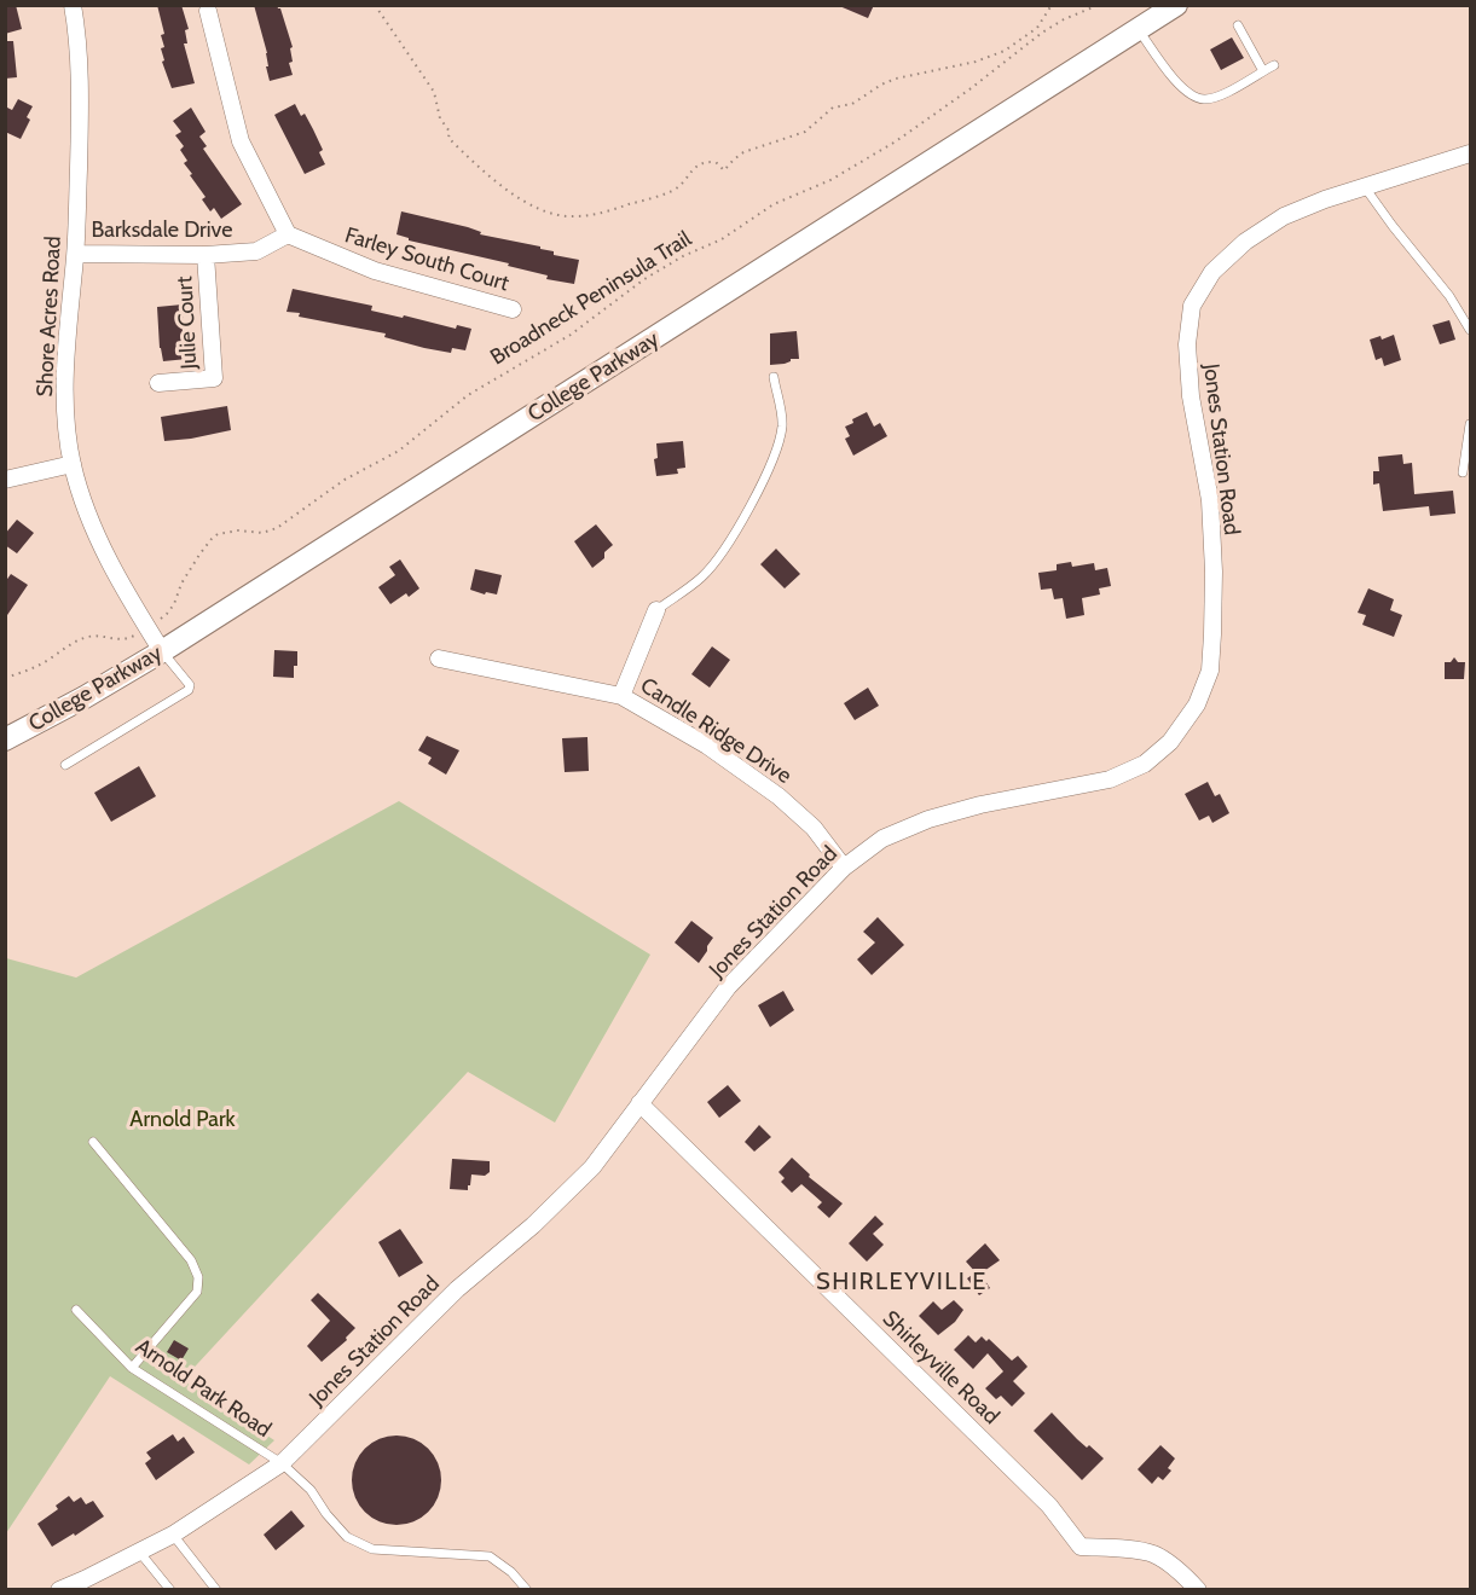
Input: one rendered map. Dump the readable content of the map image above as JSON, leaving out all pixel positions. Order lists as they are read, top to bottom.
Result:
{
  "streets": {
    "main road": ["College Parkway"],
    "street": [
      "Barksdale Drive",
      "Farley South Court",
      "Shore Acres Road",
      "Julie Court",
      "Jones Station Road",
      "Candle Ridge Drive",
      "Shirleyville Road"
    ],
    "lane": ["Arnold Park Road"],
    "path": ["Broadneck Peninsula Trail"]
  },
  "crossings": [
    ["Barksdale Drive", "Farley South Court"],
    ["Barksdale Drive", "Shore Acres Road"],
    ["Barksdale Drive", "Julie Court"],
    ["Shore Acres Road", "College Parkway"],
    ["Jones Station Road", "Candle Ridge Drive"],
    ["Jones Station Road", "Shirleyville Road"],
    ["Jones Station Road", "Arnold Park Road"]
  ],
  "districts": ["SHIRLEYVILLE"],
  "parks": ["Arnold Park"]
}
